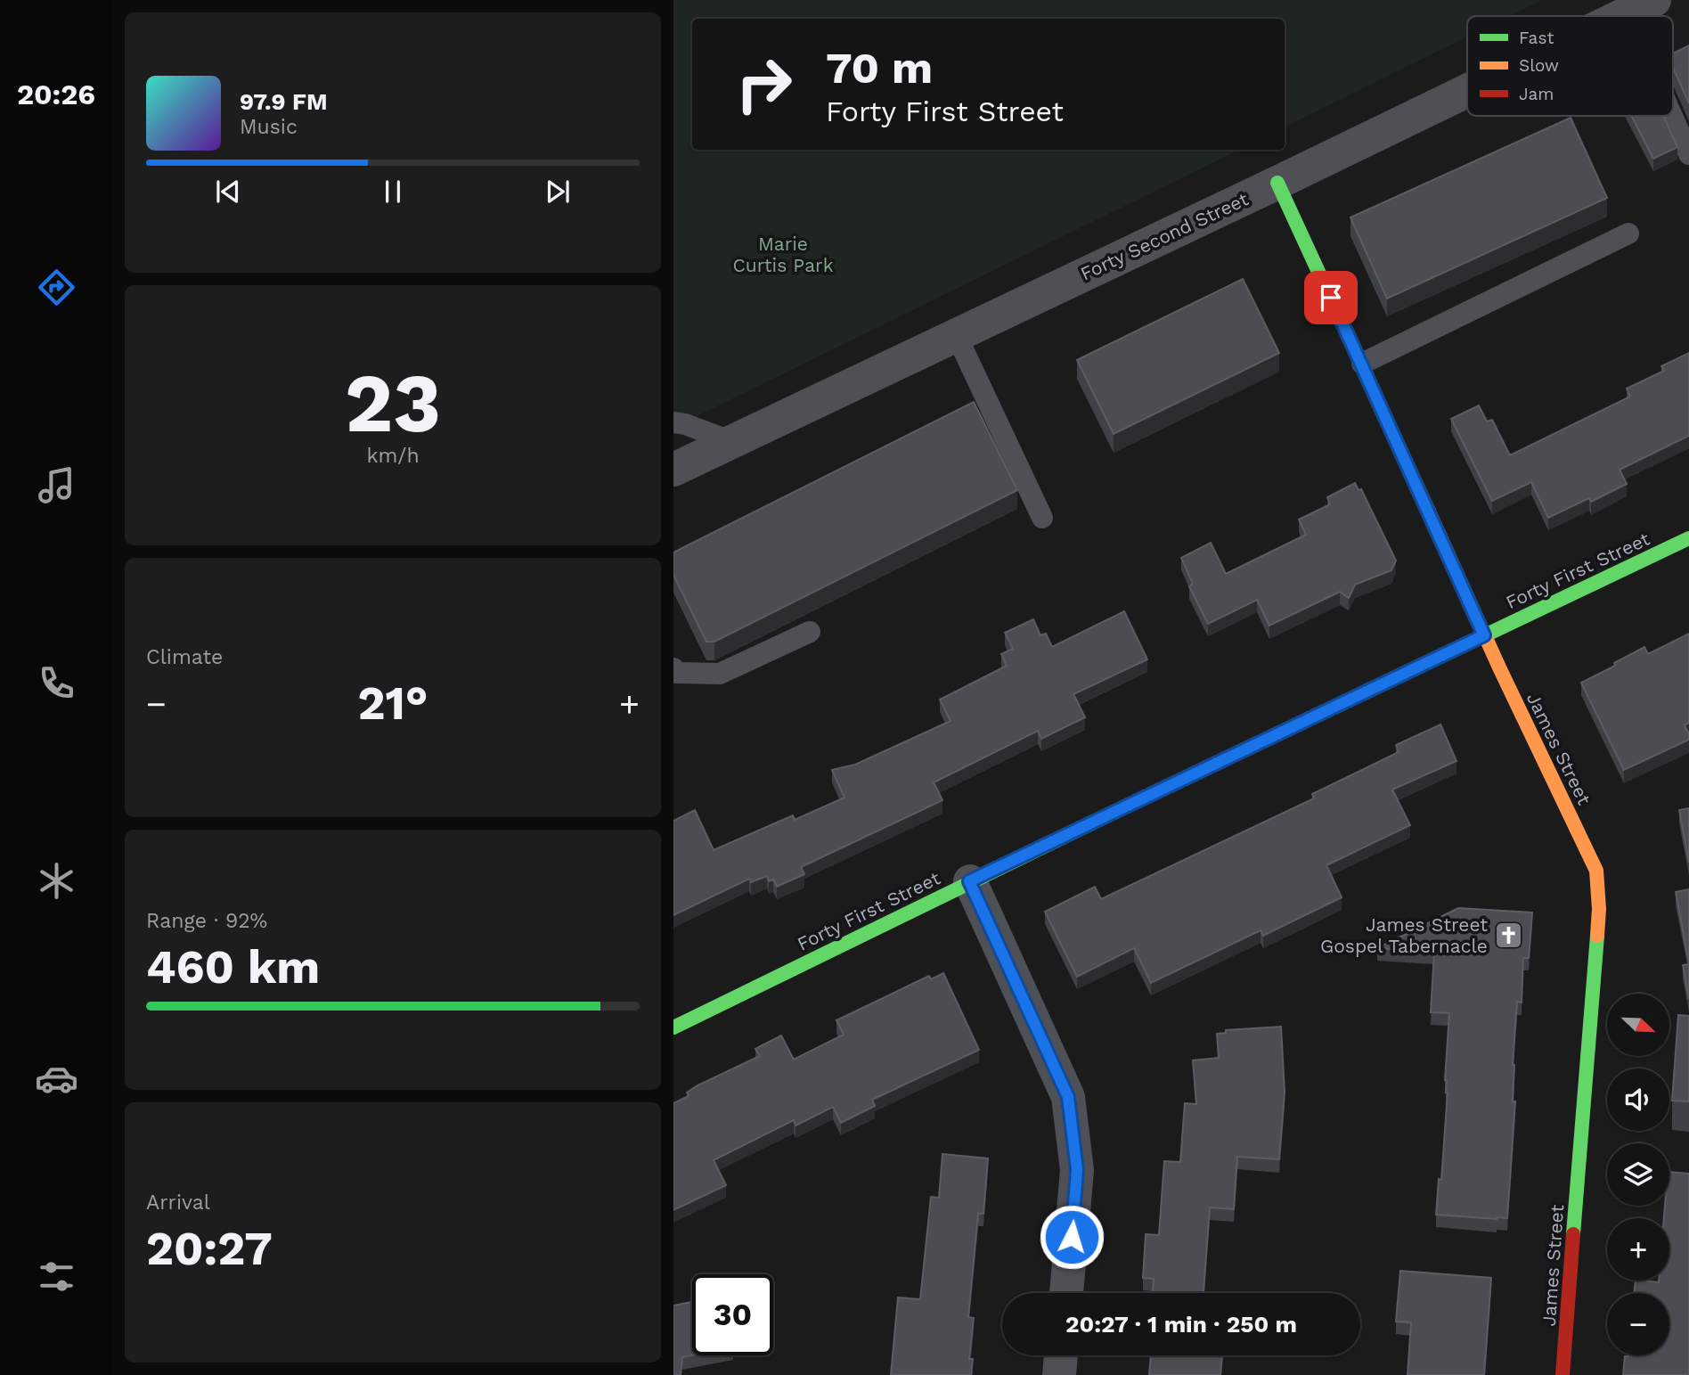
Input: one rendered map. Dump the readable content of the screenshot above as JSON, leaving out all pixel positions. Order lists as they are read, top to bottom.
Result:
{
  "streets": {
    "street": ["Forty Second Street", "Forty First Street", "James Street"]
  },
  "crossings": [
    ["Forty Second Street", "James Street"],
    ["Forty First Street", "James Street"]
  ],
  "parks": ["Marie Curtis Park"],
  "places": {
    "church": ["James Street Gospel Tabernacle"]
  },
  "legend": ["Fast", "Slow", "Jam"],
  "north": "bottom right",
  "page": {
    "tabs": "20:26",
    "turn": ["70 m", "Forty First Street"],
    "song": ["97.9 FM", "Music"],
    "tile": [
      ["23", "km/h"],
      "Climate",
      ["Range · 92%", "460 km"],
      ["Arrival", "20:27"]
    ],
    "heat": ["−", "21°", "+"],
    "map_buttons": ["+", "−"],
    "limit": "30",
    "trip": "20:27 · 1 min · 250 m"
  }
}
